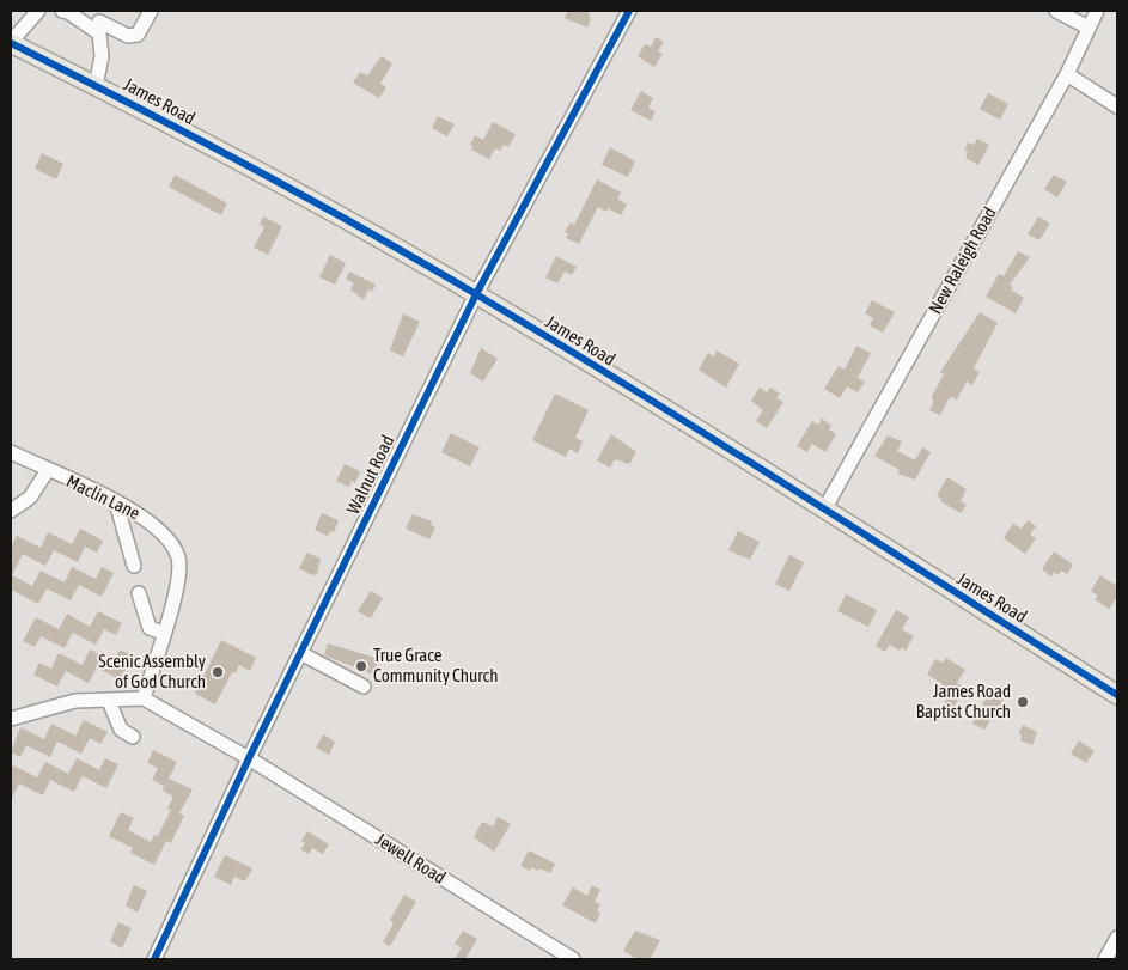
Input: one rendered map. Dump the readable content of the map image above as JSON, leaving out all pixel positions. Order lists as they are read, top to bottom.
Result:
{
  "streets": {
    "main road": ["James Road"],
    "street": [
      "New Raleigh Road",
      "Walnut Road",
      "Maclin Lane",
      "Jewell Road"
    ]
  },
  "crossings": [
    ["James Road", "New Raleigh Road"],
    ["James Road", "Walnut Road"],
    ["Walnut Road", "Jewell Road"],
    ["Maclin Lane", "Jewell Road"]
  ],
  "places": ["True Grace Community Church", "Scenic Assembly of God Church", "James Road Baptist Church"]
}
